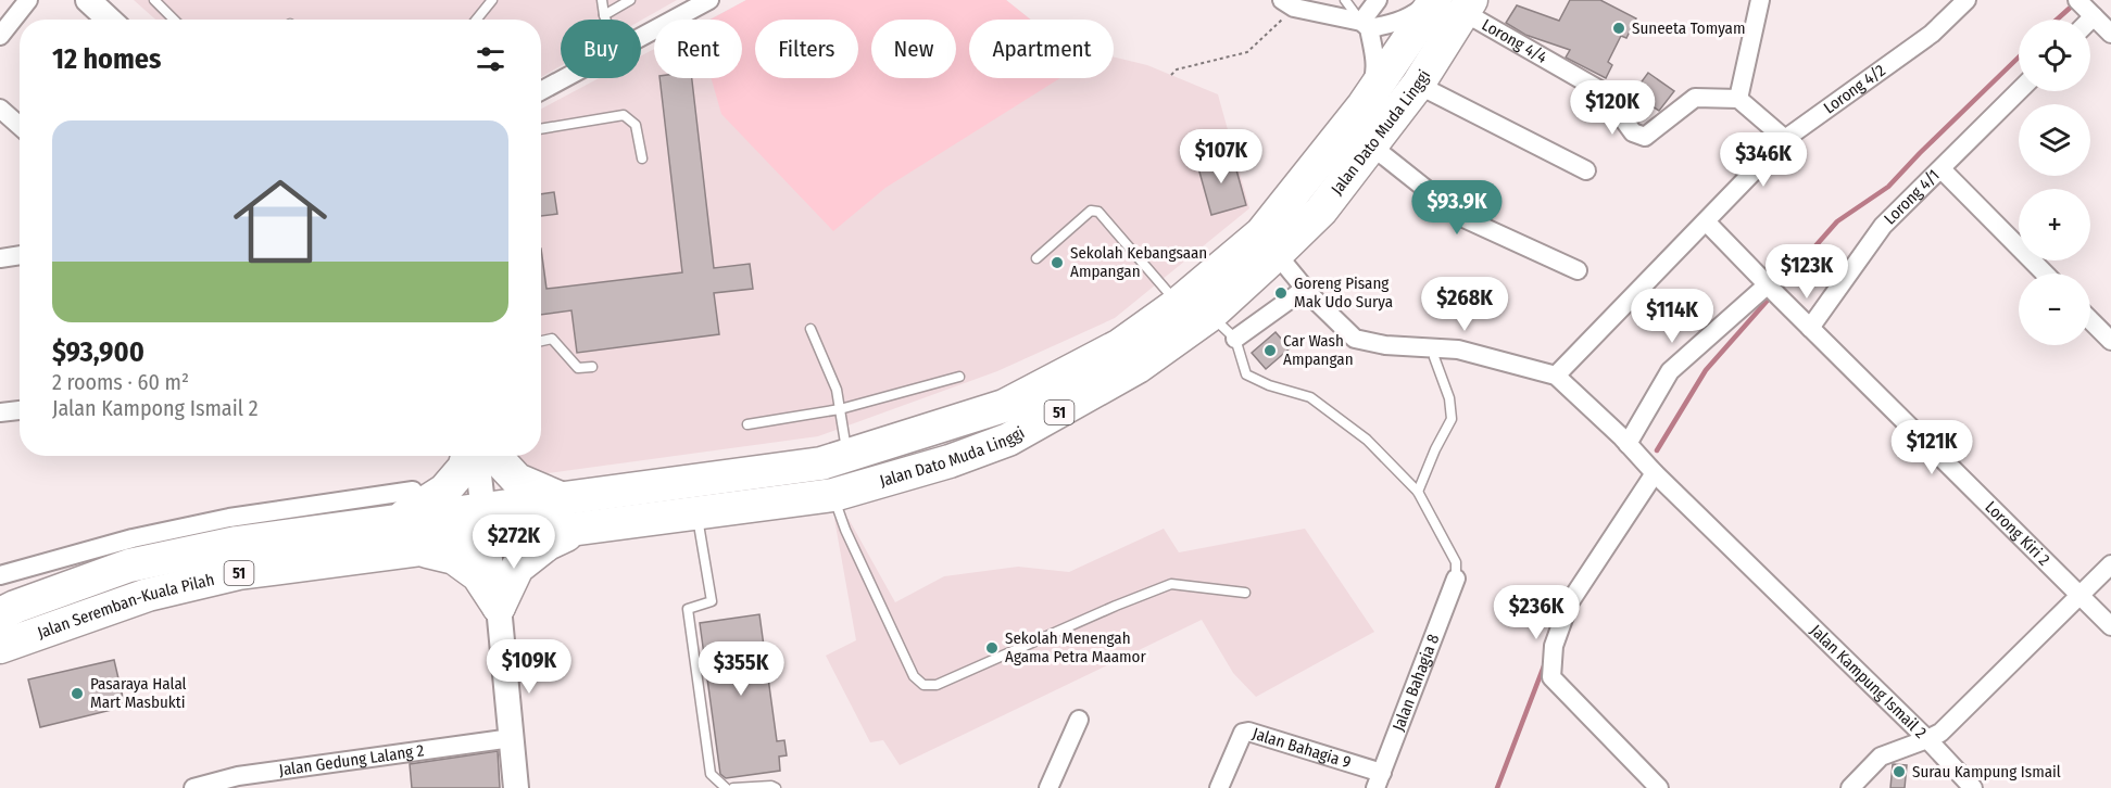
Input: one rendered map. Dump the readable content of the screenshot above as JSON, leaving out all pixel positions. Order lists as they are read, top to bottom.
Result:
{
  "streets": {
    "highway": ["Jalan Dato Muda Linggi", "51", "Jalan Seremban-Kuala Pilah"],
    "street": [
      "Lorong 4/4",
      "Lorong 4/2",
      "Lorong 4/1",
      "Lorong Kiri 2",
      "Jalan Kampung Ismail 2",
      "Jalan Bahagia 8",
      "Jalan Bahagia 9",
      "Jalan Gedung Lalang 2"
    ]
  },
  "crossings": [
    ["Lorong 4/4", "Jalan Dato Muda Linggi"],
    ["Lorong 4/2", "Lorong Kiri 2"],
    ["Lorong 4/2", "Jalan Kampung Ismail 2"],
    ["Jalan Dato Muda Linggi", "Jalan Seremban-Kuala Pilah"],
    ["Lorong 4/1", "Lorong Kiri 2"],
    ["Lorong Kiri 2", "Jalan Kampung Ismail 2"],
    ["Jalan Bahagia 8", "Jalan Bahagia 9"]
  ],
  "places": [
    "Suneeta Tomyam",
    "Sekolah Kebangsaan Ampangan",
    "Goreng Pisang Mak Udo Surya",
    "Car Wash Ampangan",
    "Sekolah Menengah Agama Petra Maamor",
    "Pasaraya Halal Mart Masbukti",
    "Surau Kampung Ismail"
  ],
  "page": {
    "map_buttons": ["+", "−"],
    "chip": [
      "Buy",
      "Rent",
      "Filters",
      "New",
      "Apartment"
    ],
    "heading": "12 homes",
    "price": [
      "$120K",
      "$107K",
      "$346K",
      "$93.9K",
      "$123K",
      "$268K",
      "$114K",
      "$121K",
      "$272K",
      "$236K",
      "$109K",
      "$355K"
    ],
    "list": [
      {
        "name": "$93,900",
        "note": "2 rooms · 60 m² · Jalan Kampong Ismail 2"
      }
    ]
  }
}
